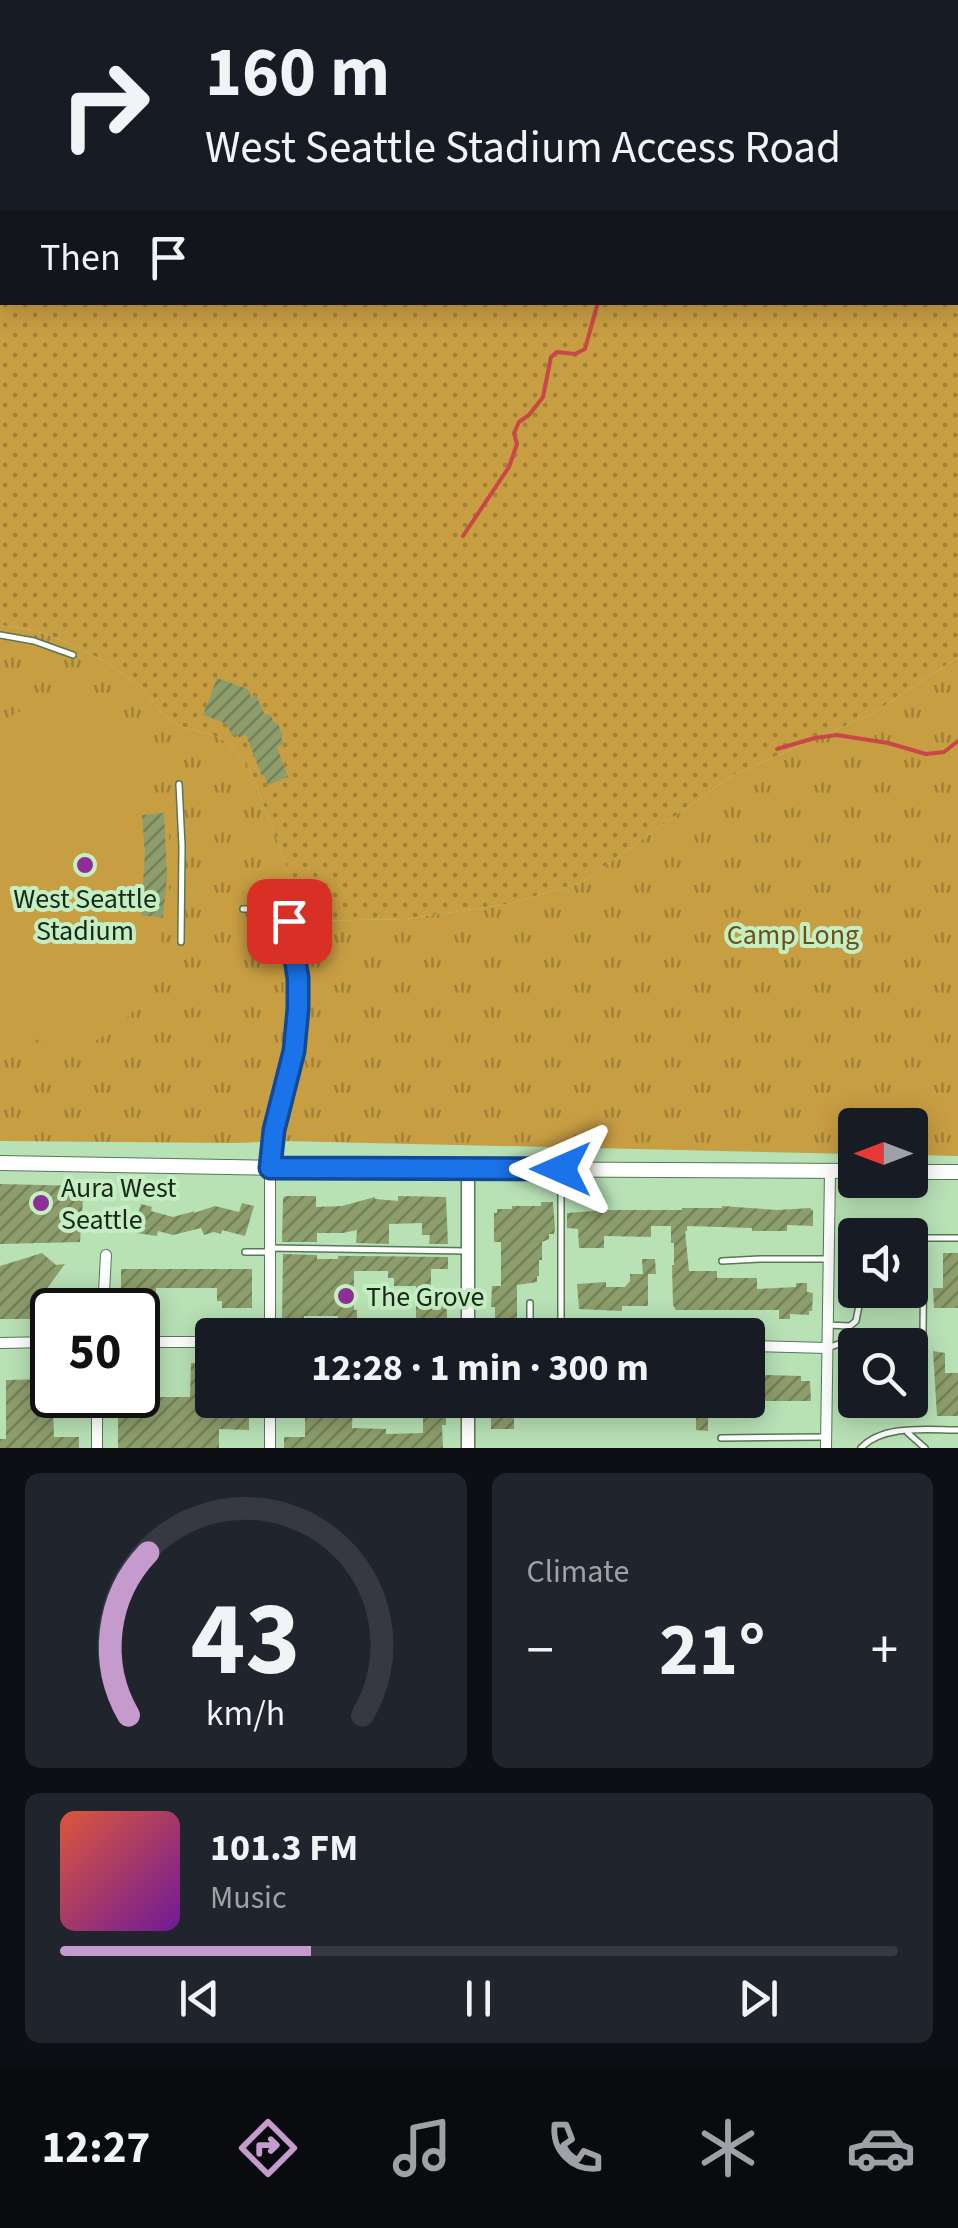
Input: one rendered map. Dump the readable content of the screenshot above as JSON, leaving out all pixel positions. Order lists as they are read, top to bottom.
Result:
{
  "parks": ["Camp Long"],
  "places": ["West Seattle Stadium", "Aura West Seattle", "The Grove"],
  "north": "left",
  "page": {
    "turn": ["160 m", "West Seattle Stadium Access Road"],
    "then": "Then",
    "limit": "50",
    "trip": "12:28 · 1 min · 300 m",
    "tile": "Climate",
    "heat": ["−", "21°", "+"],
    "song": ["101.3 FM", "Music"],
    "tabs": "12:27",
    "gauge": ["43", "km/h"]
  }
}
